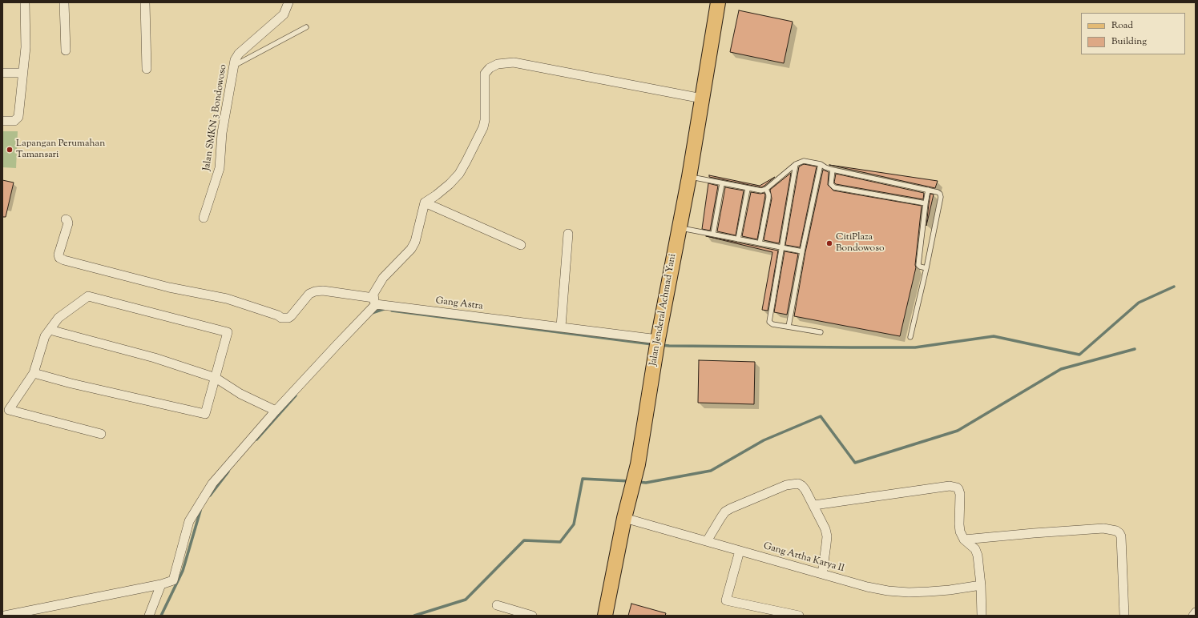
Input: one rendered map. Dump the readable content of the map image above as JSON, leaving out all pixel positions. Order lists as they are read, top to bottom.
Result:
{
  "streets": {
    "main road": ["Jalan Jenderal Achmad Yani"],
    "street": ["Jalan SMKN 3 Bondowoso", "Gang Astra", "Gang Artha Karya II"]
  },
  "crossings": [
    ["Gang Astra", "Jalan Jenderal Achmad Yani"],
    ["Jalan Jenderal Achmad Yani", "Gang Artha Karya II"]
  ],
  "places": ["Lapangan Perumahan Tamansari", "CitiPlaza Bondowoso"],
  "legend": ["Road", "Building"]
}
